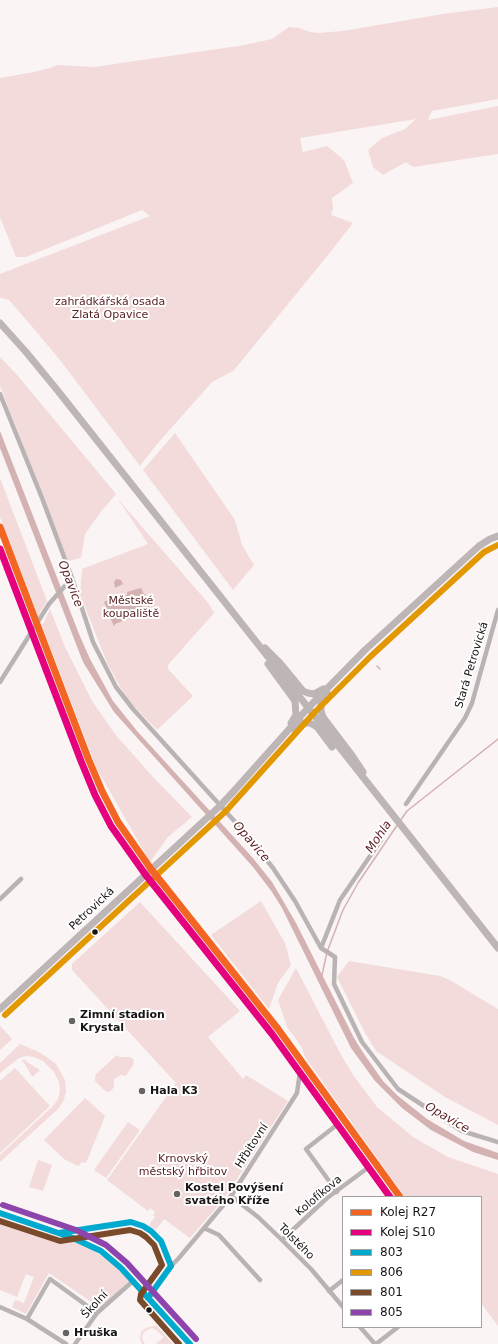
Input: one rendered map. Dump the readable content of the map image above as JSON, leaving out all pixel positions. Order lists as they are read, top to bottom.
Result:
{
  "streets": {
    "main road": ["Petrovická"],
    "street": [
      "Stará Petrovická",
      "Hřbitovní",
      "Kolofíkova",
      "Tolstého",
      "Školní"
    ]
  },
  "crossings": [
    ["Hřbitovní", "Tolstého"],
    ["Kolofíkova", "Tolstého"]
  ],
  "water": ["Opavice", "Mohla"],
  "parks": ["zahrádkářská osada Zlatá Opavice", "Městské koupaliště", "Krnovský městský hřbitov"],
  "places": [
    "Zimní stadion Krystal",
    "Hala K3",
    "Kostel Povýšení svatého Kříže",
    "Hruška"
  ],
  "lines": [
    "rail line R27",
    "transit line 806",
    "rail line S10",
    "transit line 805",
    "transit line 803",
    "transit line 801"
  ],
  "legend": [
    "Kolej R27",
    "Kolej S10",
    "803",
    "806",
    "801",
    "805"
  ]
}
